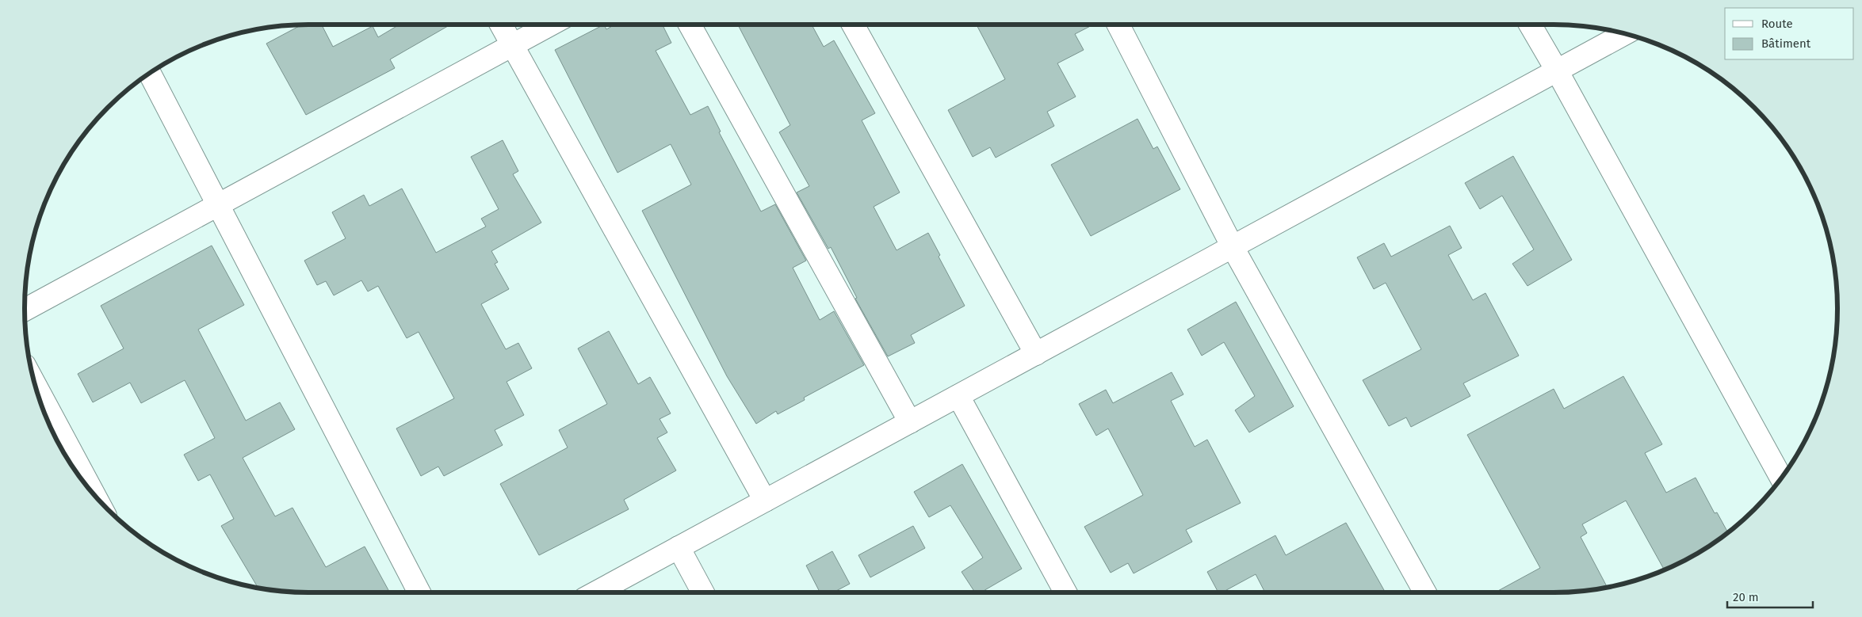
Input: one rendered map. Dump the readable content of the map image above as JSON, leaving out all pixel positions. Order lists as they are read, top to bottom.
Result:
{
  "legend": ["Route", "Bâtiment"],
  "scale_bar": "20 m"
}
